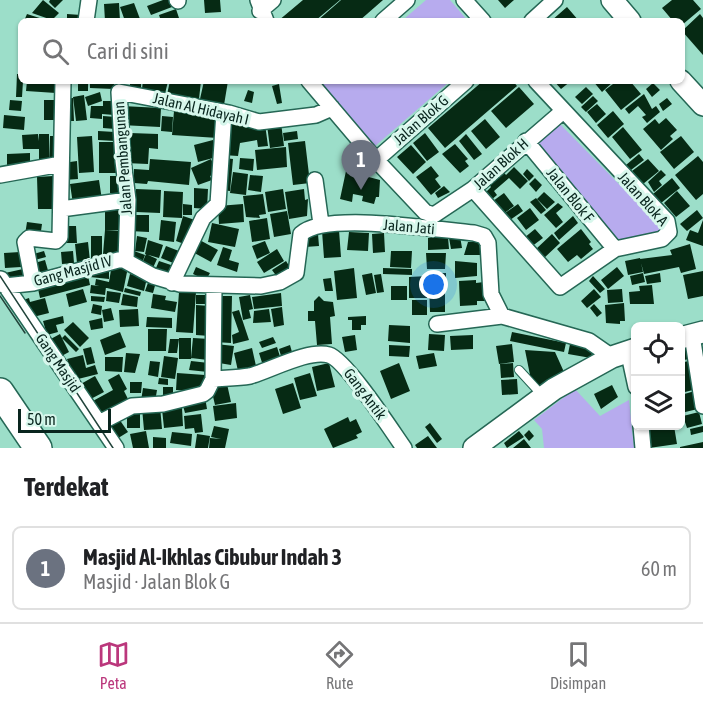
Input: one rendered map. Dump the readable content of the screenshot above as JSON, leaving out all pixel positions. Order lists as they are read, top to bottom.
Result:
{
  "streets": {
    "street": [
      "Jalan Al Hidayah I",
      "Jalan Blok G",
      "Jalan Pembangunan",
      "Jalan Blok H",
      "Jalan Blok F",
      "Jalan Blok A",
      "Jalan Jati",
      "Gang Masjid IV",
      "Gang Masjid",
      "Gang Antik"
    ]
  },
  "crossings": [
    ["Jalan Al Hidayah I", "Jalan Pembangunan"],
    ["Jalan Blok G", "Jalan Blok H"],
    ["Jalan Pembangunan", "Gang Masjid IV"],
    ["Jalan Blok H", "Jalan Blok F"],
    ["Jalan Blok H", "Jalan Blok A"],
    ["Jalan Blok F", "Jalan Blok A"],
    ["Gang Masjid IV", "Gang Masjid"]
  ],
  "scale_bar": "50 m",
  "page": {
    "search": "Cari di sini",
    "pins": "1",
    "scale": "50 m",
    "heading": "Terdekat",
    "list": [
      {
        "mark": "1",
        "name": "Masjid Al-Ikhlas Cibubur Indah 3",
        "note": "Masjid · Jalan Blok G",
        "value": "60 m"
      }
    ],
    "nav": ["Peta", "Rute", "Disimpan"]
  }
}
